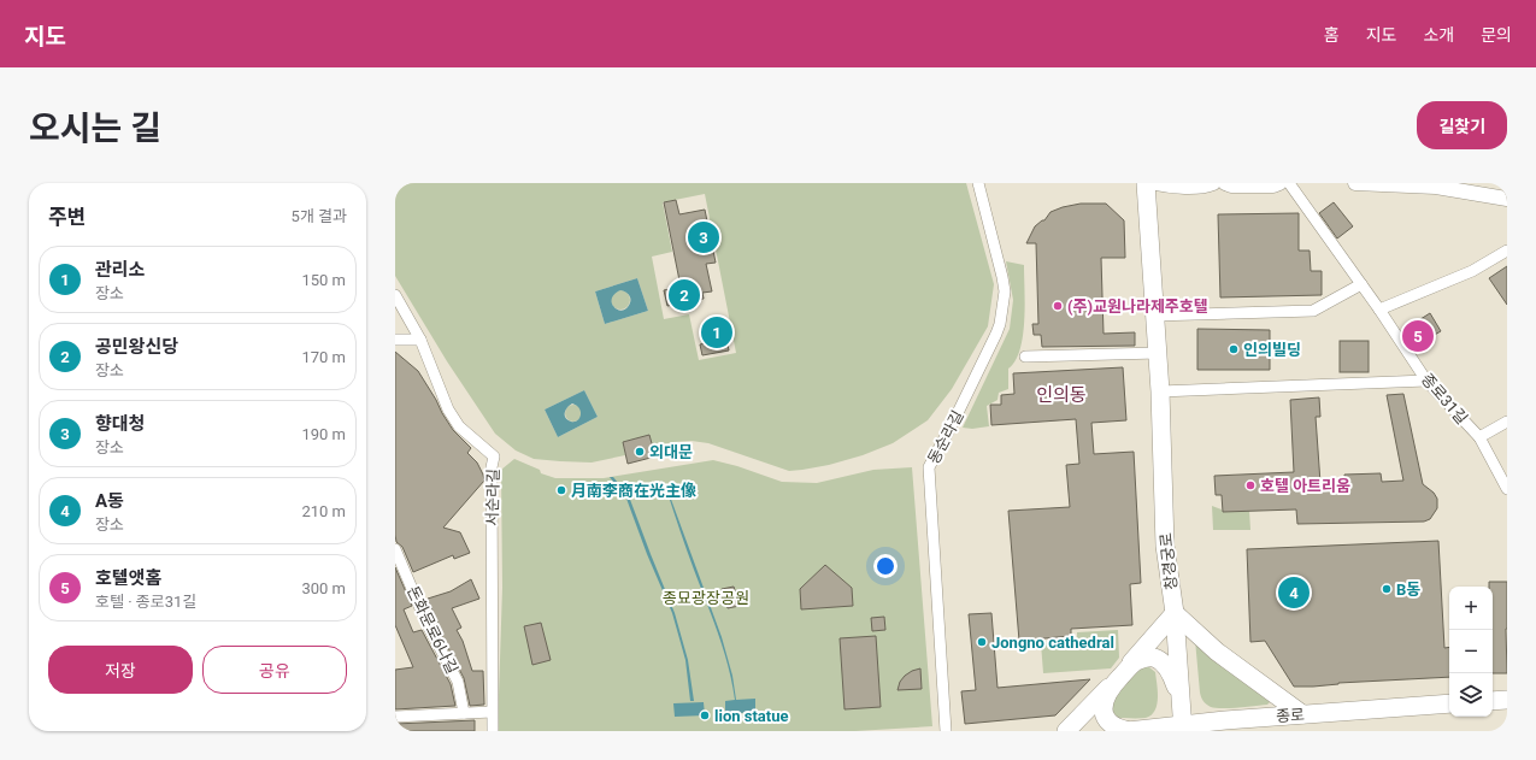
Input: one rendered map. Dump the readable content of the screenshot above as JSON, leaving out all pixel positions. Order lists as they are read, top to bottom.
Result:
{
  "streets": {
    "main road": ["창경궁로", "종로"],
    "street": [
      "종로31길",
      "동순라길",
      "서순라길",
      "돈화문로6나길"
    ]
  },
  "crossings": [
    ["창경궁로", "종로"]
  ],
  "districts": ["인의동"],
  "parks": ["종묘광장공원"],
  "places": [
    "(주)교원나라제주호텔",
    "인의빌딩",
    "외대문",
    "호텔 아트리움",
    "月南李商在光主像",
    "B동",
    "Jongno cathedral",
    "lion statue"
  ],
  "page": {
    "header": "지도",
    "nav": [
      "홈",
      "지도",
      "소개",
      "문의"
    ],
    "title": "오시는 길",
    "buttons": [
      "길찾기",
      ["저장", "공유"]
    ],
    "heading": ["주변", "5개 결과"],
    "pins": [
      "3",
      "2",
      "1",
      "5",
      "4"
    ],
    "list": [
      {
        "mark": "1",
        "name": "관리소",
        "note": "장소",
        "value": "150 m"
      },
      {
        "mark": "2",
        "name": "공민왕신당",
        "note": "장소",
        "value": "170 m"
      },
      {
        "mark": "3",
        "name": "향대청",
        "note": "장소",
        "value": "190 m"
      },
      {
        "mark": "4",
        "name": "A동",
        "note": "장소",
        "value": "210 m"
      },
      {
        "mark": "5",
        "name": "호텔앳홈",
        "note": "호텔 · 종로31길",
        "value": "300 m"
      }
    ],
    "map_buttons": ["+", "−"]
  }
}
